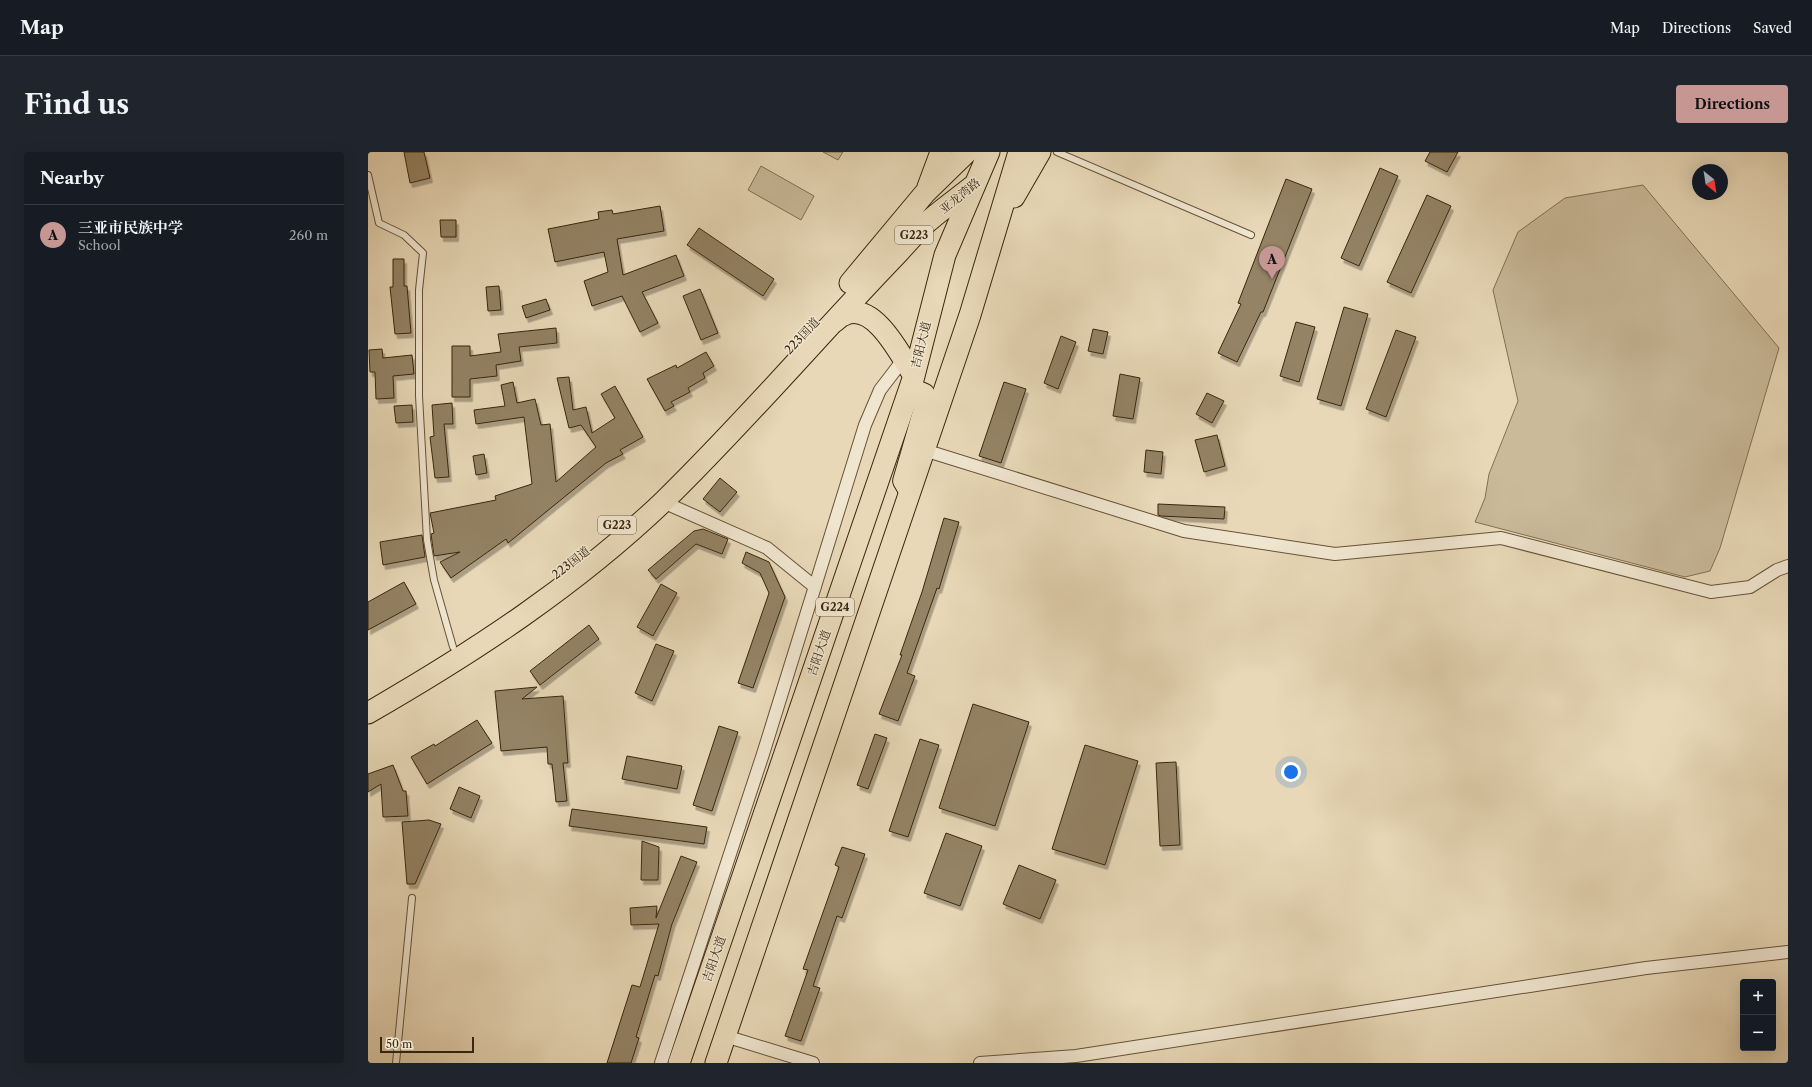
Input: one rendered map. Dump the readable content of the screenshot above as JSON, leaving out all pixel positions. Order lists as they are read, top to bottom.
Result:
{
  "streets": {
    "highway": [
      "亚龙湾路",
      "G223",
      "223国道",
      "吉阳大道",
      "G224"
    ]
  },
  "crossings": [
    ["亚龙湾路", "223国道"],
    ["亚龙湾路", "吉阳大道"]
  ],
  "scale_bar": "50 m",
  "north": "bottom right",
  "page": {
    "header": "Map",
    "nav": ["Map", "Directions", "Saved"],
    "buttons": "Directions",
    "title": "Find us",
    "heading": "Nearby",
    "list": [
      {
        "mark": "A",
        "name": "三亚市民族中学",
        "note": "School",
        "value": "260 m"
      }
    ],
    "pins": "A",
    "map_buttons": ["+", "−"],
    "scale": "50 m"
  }
}
